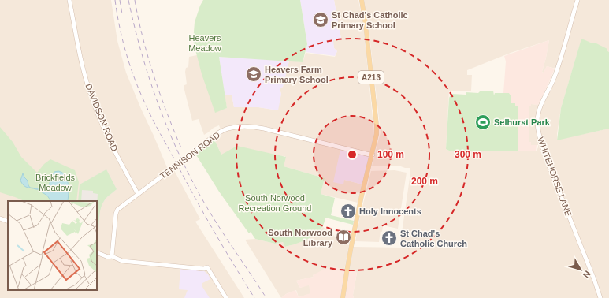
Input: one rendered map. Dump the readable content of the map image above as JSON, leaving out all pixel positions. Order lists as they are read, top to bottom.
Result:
{
  "streets": {
    "main road": ["A213"],
    "street": ["DAVIDSON ROAD", "TENNISON ROAD", "WHITEHORSE LANE"]
  },
  "crossings": [
    ["A213", "TENNISON ROAD"],
    ["DAVIDSON ROAD", "TENNISON ROAD"]
  ],
  "parks": ["Heavers Meadow", "Brickfields Meadow", "South Norwood Recreation Ground"],
  "places": {
    "school or university": ["St Chad's Catholic Primary School", "Heavers Farm Primary School"],
    "sports": ["Selhurst Park"],
    "church": ["Holy Innocents", "St Chad's Catholic Church"],
    "library": ["South Norwood Library"]
  },
  "north": "bottom right",
  "rings": ["100 m", "300 m", "200 m"]
}
